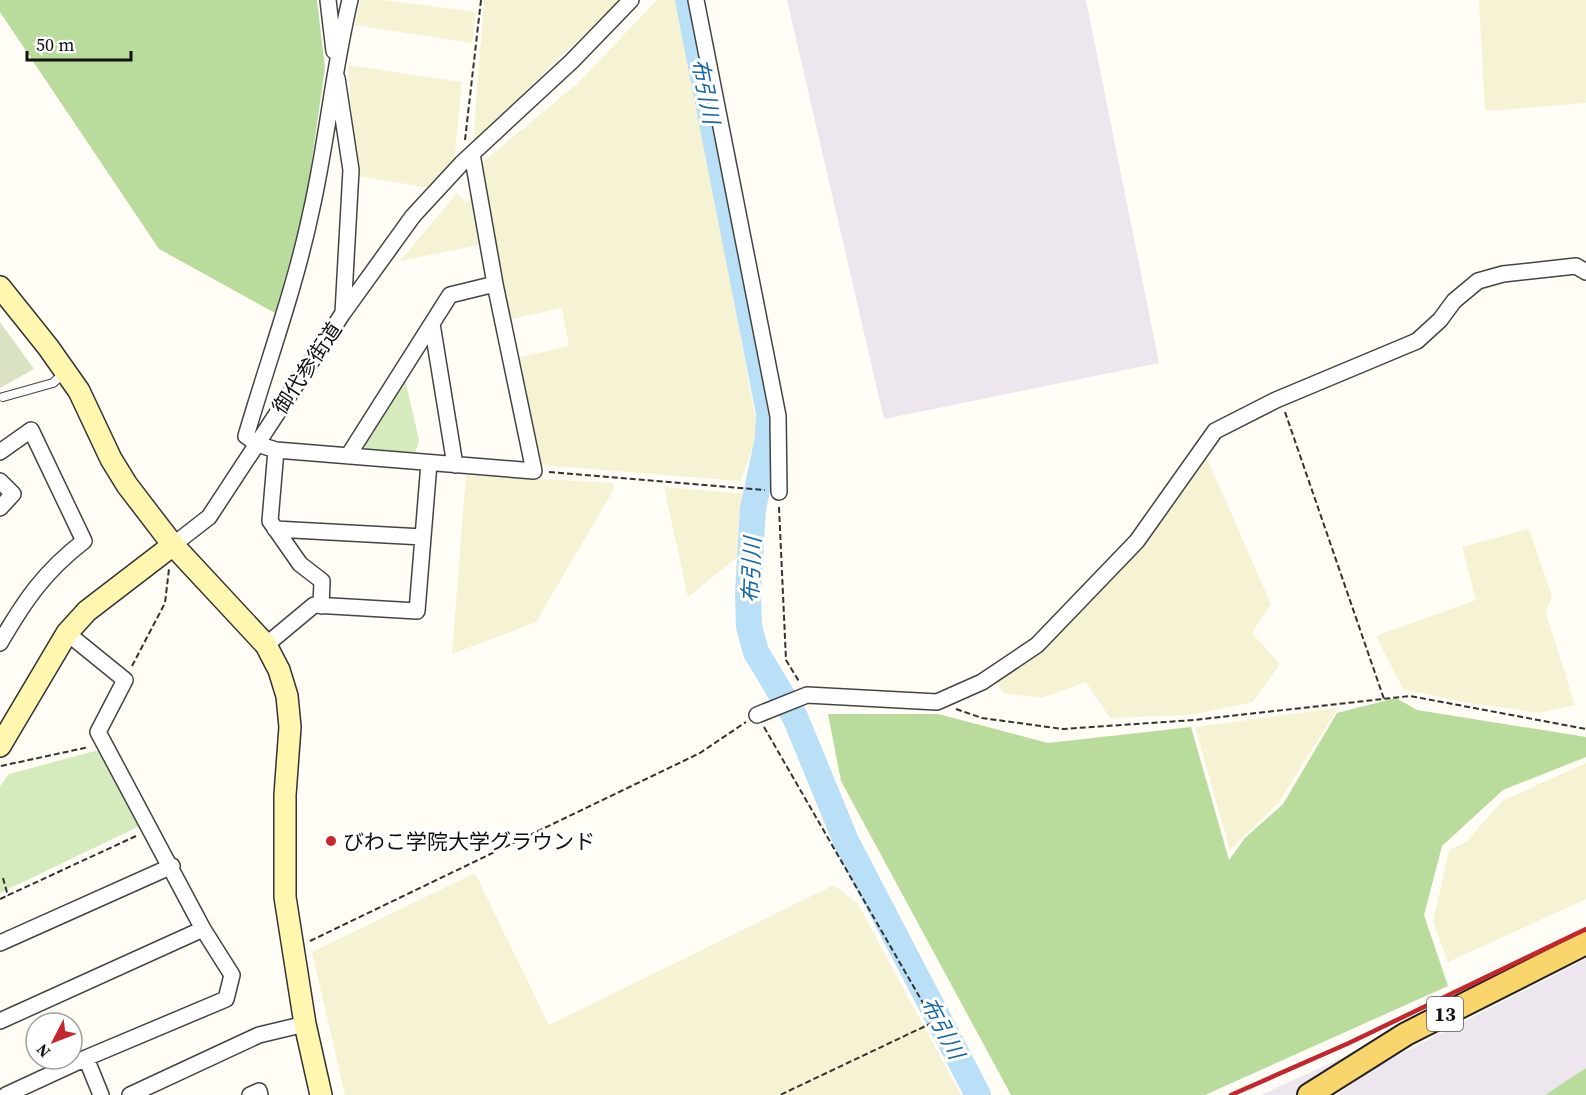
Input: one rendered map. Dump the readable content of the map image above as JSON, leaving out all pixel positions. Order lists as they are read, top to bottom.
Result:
{
  "streets": {
    "main road": ["13"],
    "street": ["御代参街道"]
  },
  "water": ["布引川"],
  "places": ["びわこ学院大学グラウンド"],
  "scale_bar": "50 m",
  "north": "bottom left"
}
